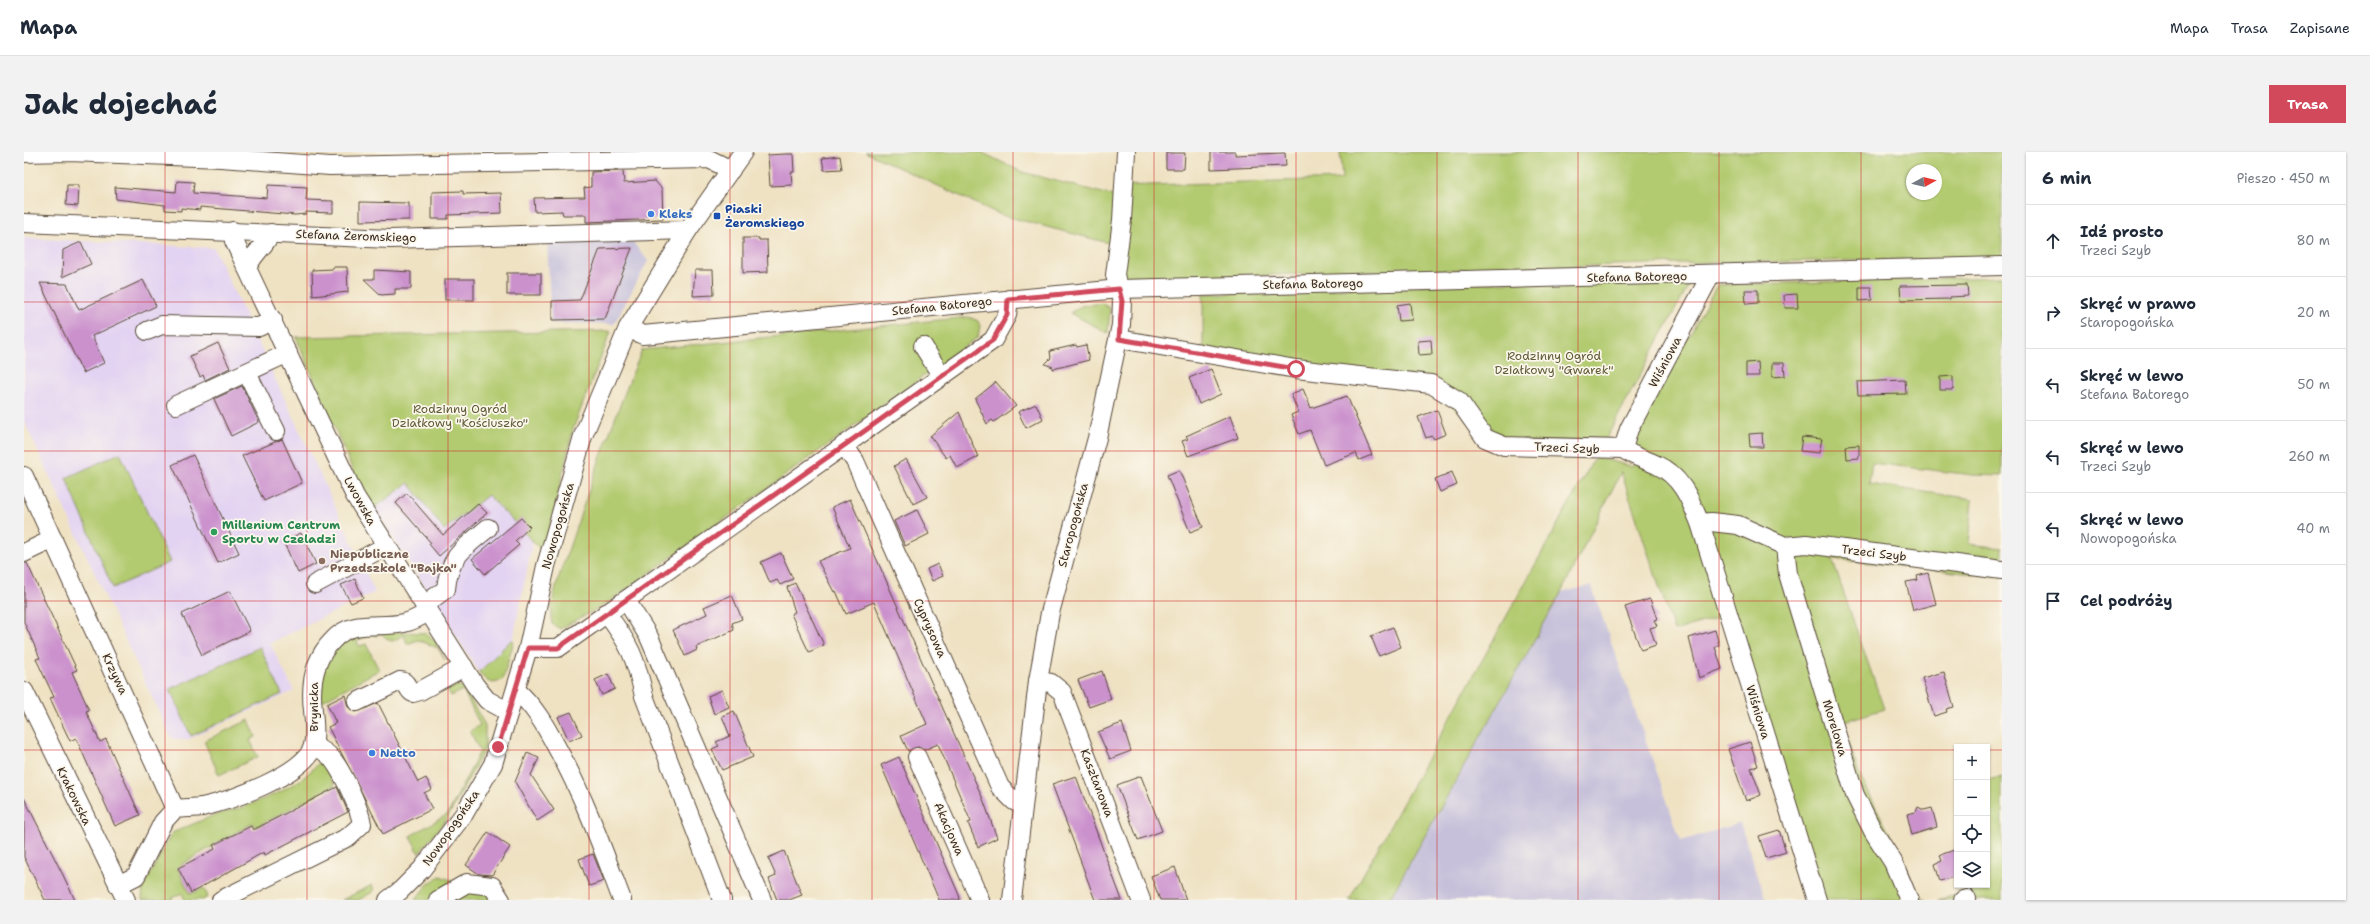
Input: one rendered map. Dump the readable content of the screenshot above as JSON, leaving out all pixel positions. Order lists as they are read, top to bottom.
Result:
{
  "streets": {
    "street": [
      "Stefana Żeromskiego",
      "Stefana Batorego",
      "Wiśniowa",
      "Trzeci Szyb",
      "Lwowska",
      "Staropogońska",
      "Nowopogońska",
      "Cyprysowa",
      "Krzywa",
      "Brynicka",
      "Morelowa",
      "Kasztanowa",
      "Krakowska",
      "Akacjowa"
    ]
  },
  "crossings": [
    ["Stefana Żeromskiego", "Lwowska"],
    ["Stefana Żeromskiego", "Nowopogońska"],
    ["Stefana Batorego", "Wiśniowa"],
    ["Stefana Batorego", "Staropogońska"],
    ["Stefana Batorego", "Nowopogońska"],
    ["Wiśniowa", "Trzeci Szyb"],
    ["Trzeci Szyb", "Staropogońska"],
    ["Trzeci Szyb", "Morelowa"],
    ["Lwowska", "Nowopogońska"],
    ["Lwowska", "Brynicka"],
    ["Staropogońska", "Cyprysowa"],
    ["Staropogońska", "Kasztanowa"],
    ["Krzywa", "Brynicka"]
  ],
  "parks": ["Rodzinny Ogród Działkowy \"Gwarek\"", "Rodzinny Ogród Działkowy \"Kościuszko\""],
  "places": {
    "other": [
      "Kleks",
      "Millenium Centrum Sportu w Czeladzi",
      "Niepubliczne Przedszkole \"Bajka\"",
      "Netto"
    ],
    "transit": ["Piaski Żeromskiego"]
  },
  "north": "right",
  "page": {
    "header": "Mapa",
    "nav": ["Mapa", "Trasa", "Zapisane"],
    "title": "Jak dojechać",
    "buttons": "Trasa",
    "heading": ["6 min", "Pieszo · 450 m"],
    "list": [
      ["Idź prosto", "Trzeci Szyb", "80 m"],
      ["Skręć w prawo", "Staropogońska", "20 m"],
      ["Skręć w lewo", "Stefana Batorego", "50 m"],
      ["Skręć w lewo", "Trzeci Szyb", "260 m"],
      ["Skręć w lewo", "Nowopogońska", "40 m"],
      "Cel podróży"
    ],
    "map_buttons": ["+", "−"]
  }
}
